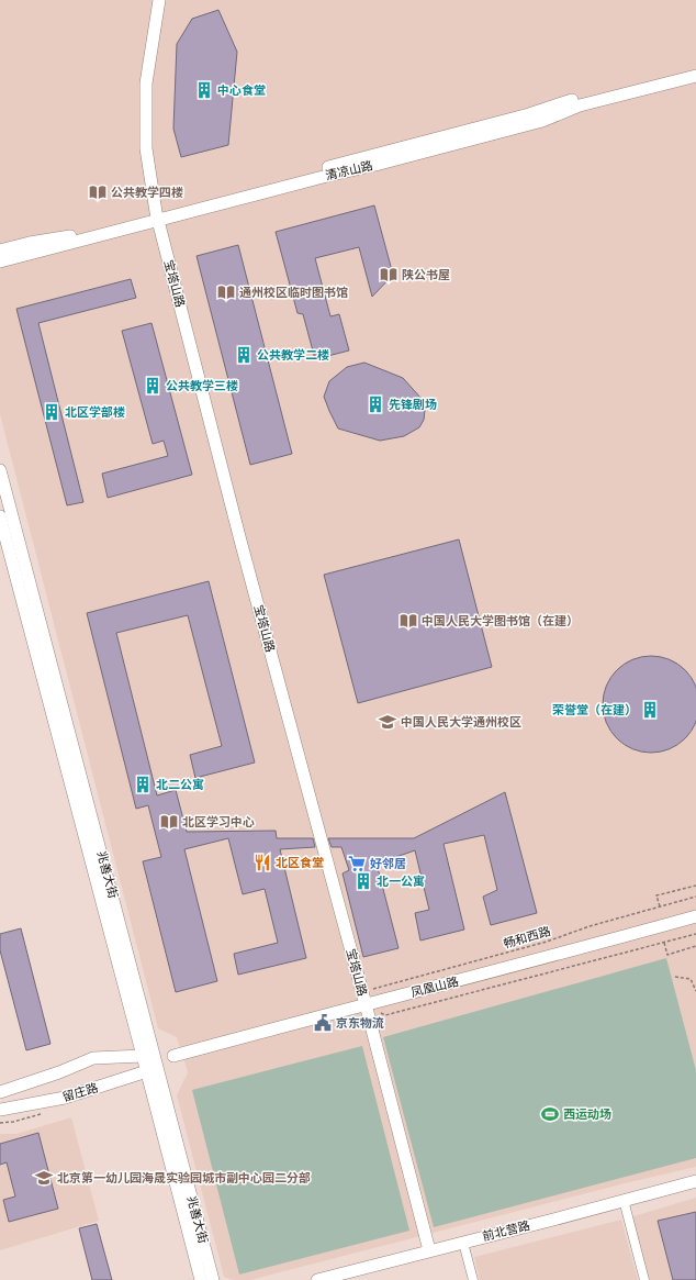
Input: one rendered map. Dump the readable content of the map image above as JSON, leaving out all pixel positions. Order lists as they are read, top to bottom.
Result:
{
  "streets": {
    "street": [
      "清凉山路",
      "宝塔山路",
      "兆善大街",
      "凤凰山路",
      "留庄路",
      "前北营路"
    ],
    "path": ["畅和西路"]
  },
  "crossings": [
    ["清凉山路", "宝塔山路"],
    ["宝塔山路", "畅和西路"],
    ["宝塔山路", "凤凰山路"],
    ["宝塔山路", "前北营路"],
    ["兆善大街", "留庄路"]
  ],
  "places": {
    "building": [
      "中心食堂",
      "公共教学二楼",
      "公共教学三楼",
      "先锋剧场",
      "北区学部楼",
      "荣誉堂（在建）",
      "北二公寓",
      "北一公寓"
    ],
    "library": [
      "公共教学四楼",
      "陕公书屋",
      "通州校区临时图书馆",
      "中国人民大学图书馆（在建）",
      "北区学习中心"
    ],
    "school or university": ["中国人民大学通州校区", "北京第一幼儿园海晟实验园城市副中心园二分部"],
    "restaurant": ["北区食堂"],
    "supermarket": ["好邻居"],
    "public building": ["京东物流"],
    "sports": ["西运动场"]
  }
}
